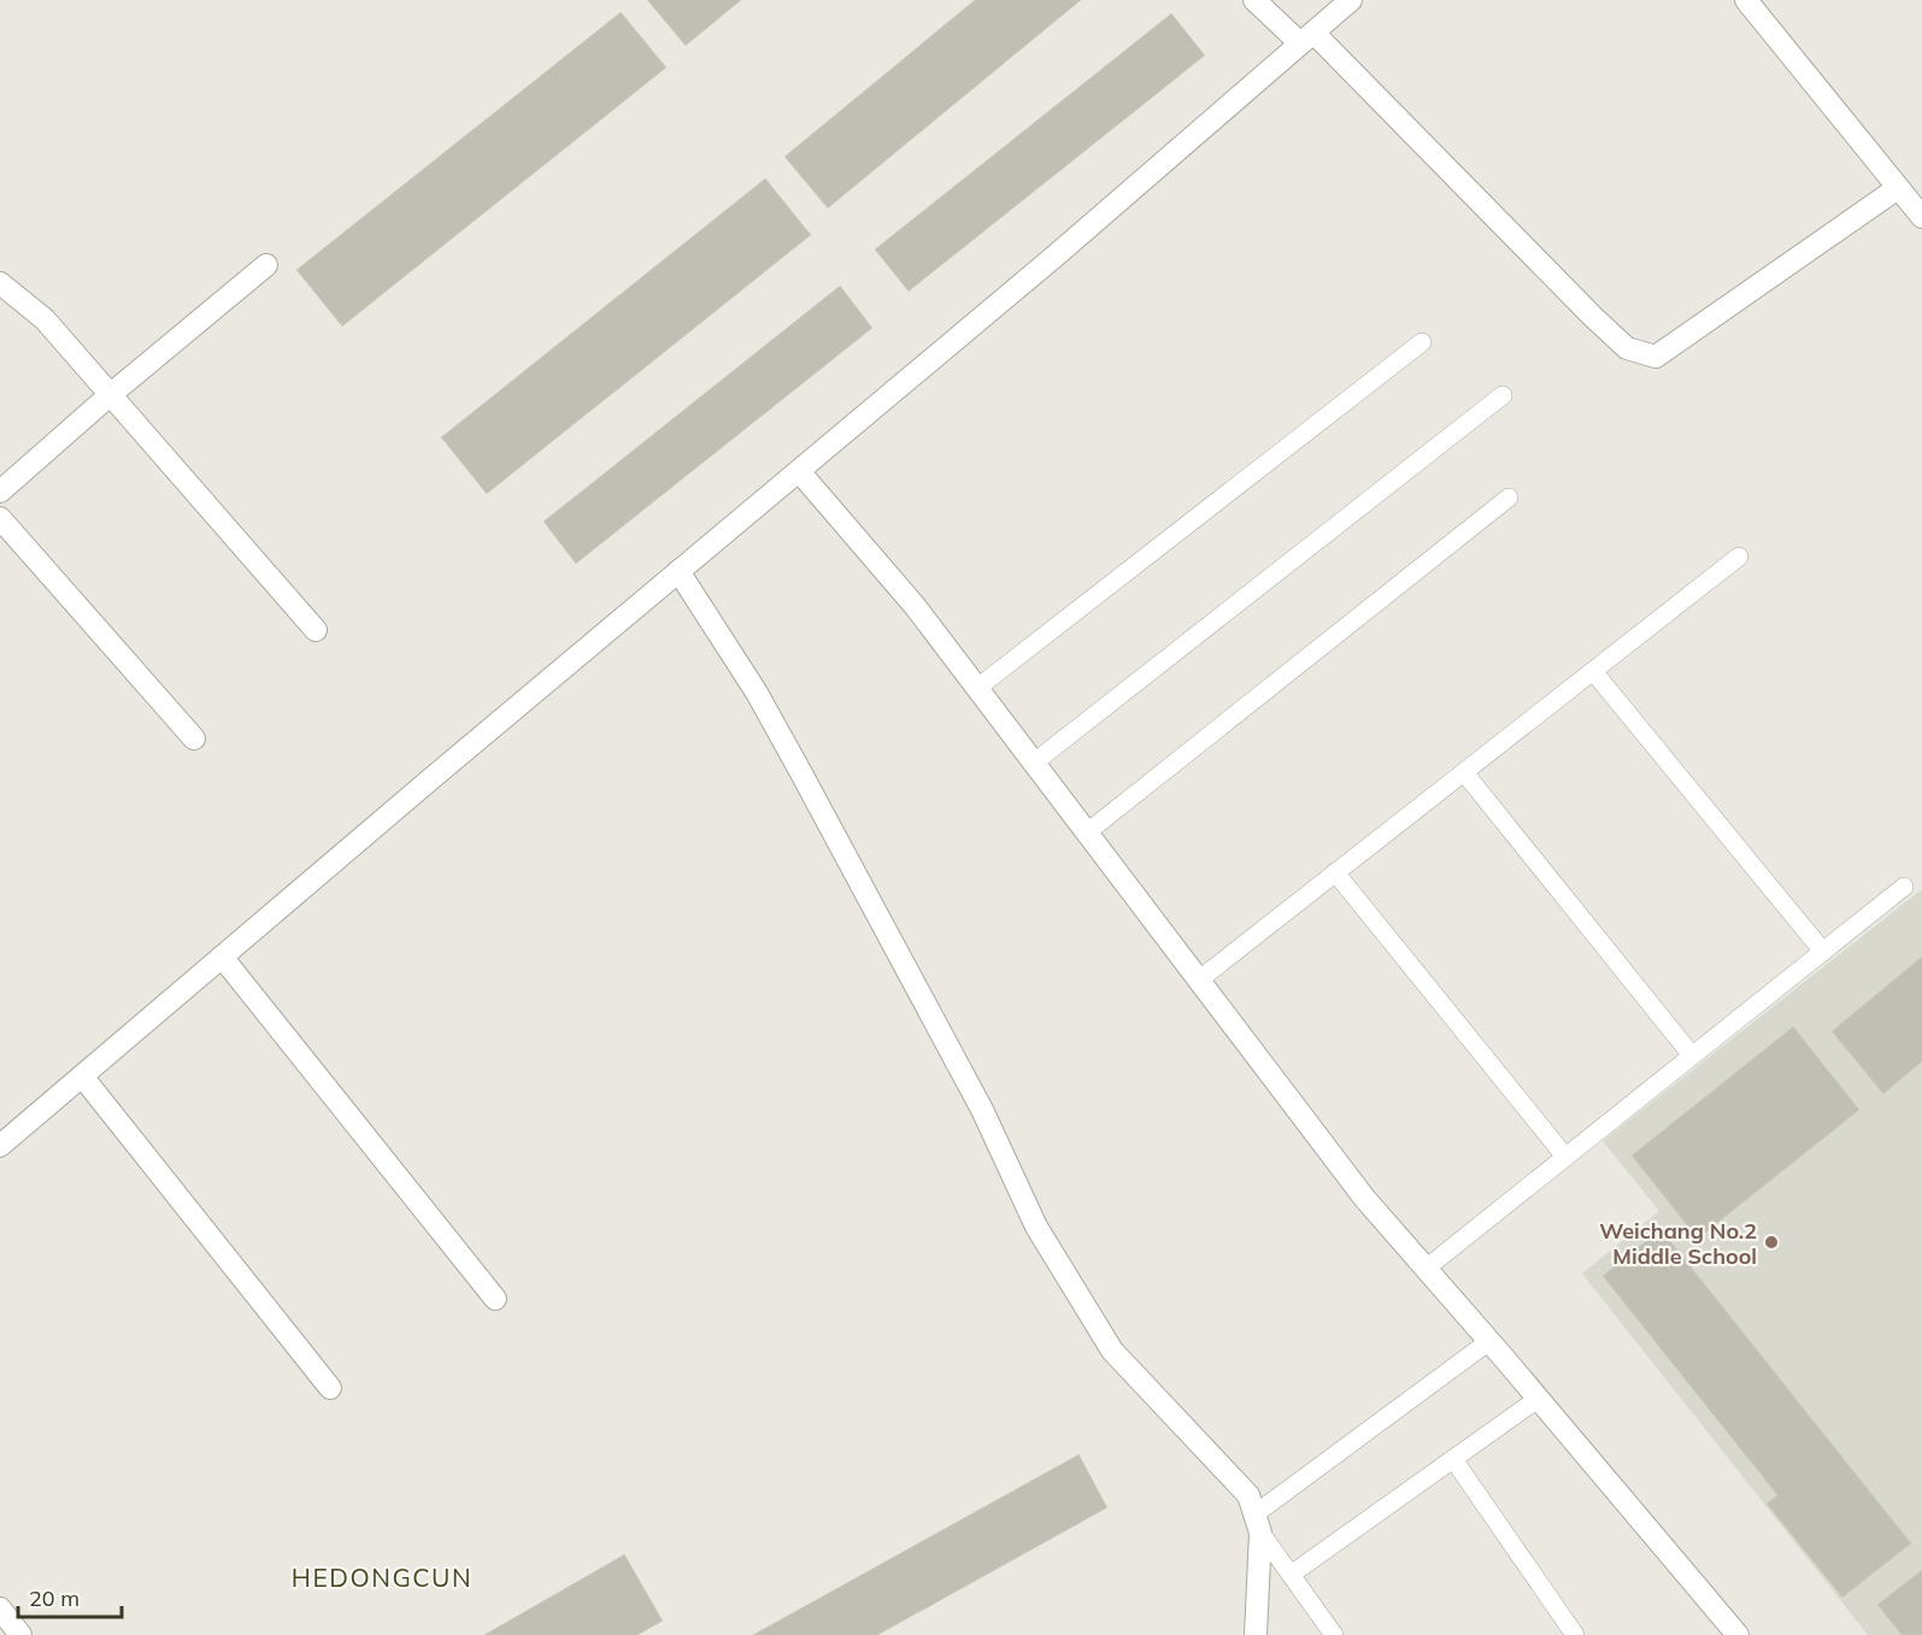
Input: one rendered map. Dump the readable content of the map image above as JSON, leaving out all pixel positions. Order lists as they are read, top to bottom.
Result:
{
  "districts": ["HEDONGCUN"],
  "places": ["Weichang No.2 Middle School"],
  "scale_bar": "20 m"
}
